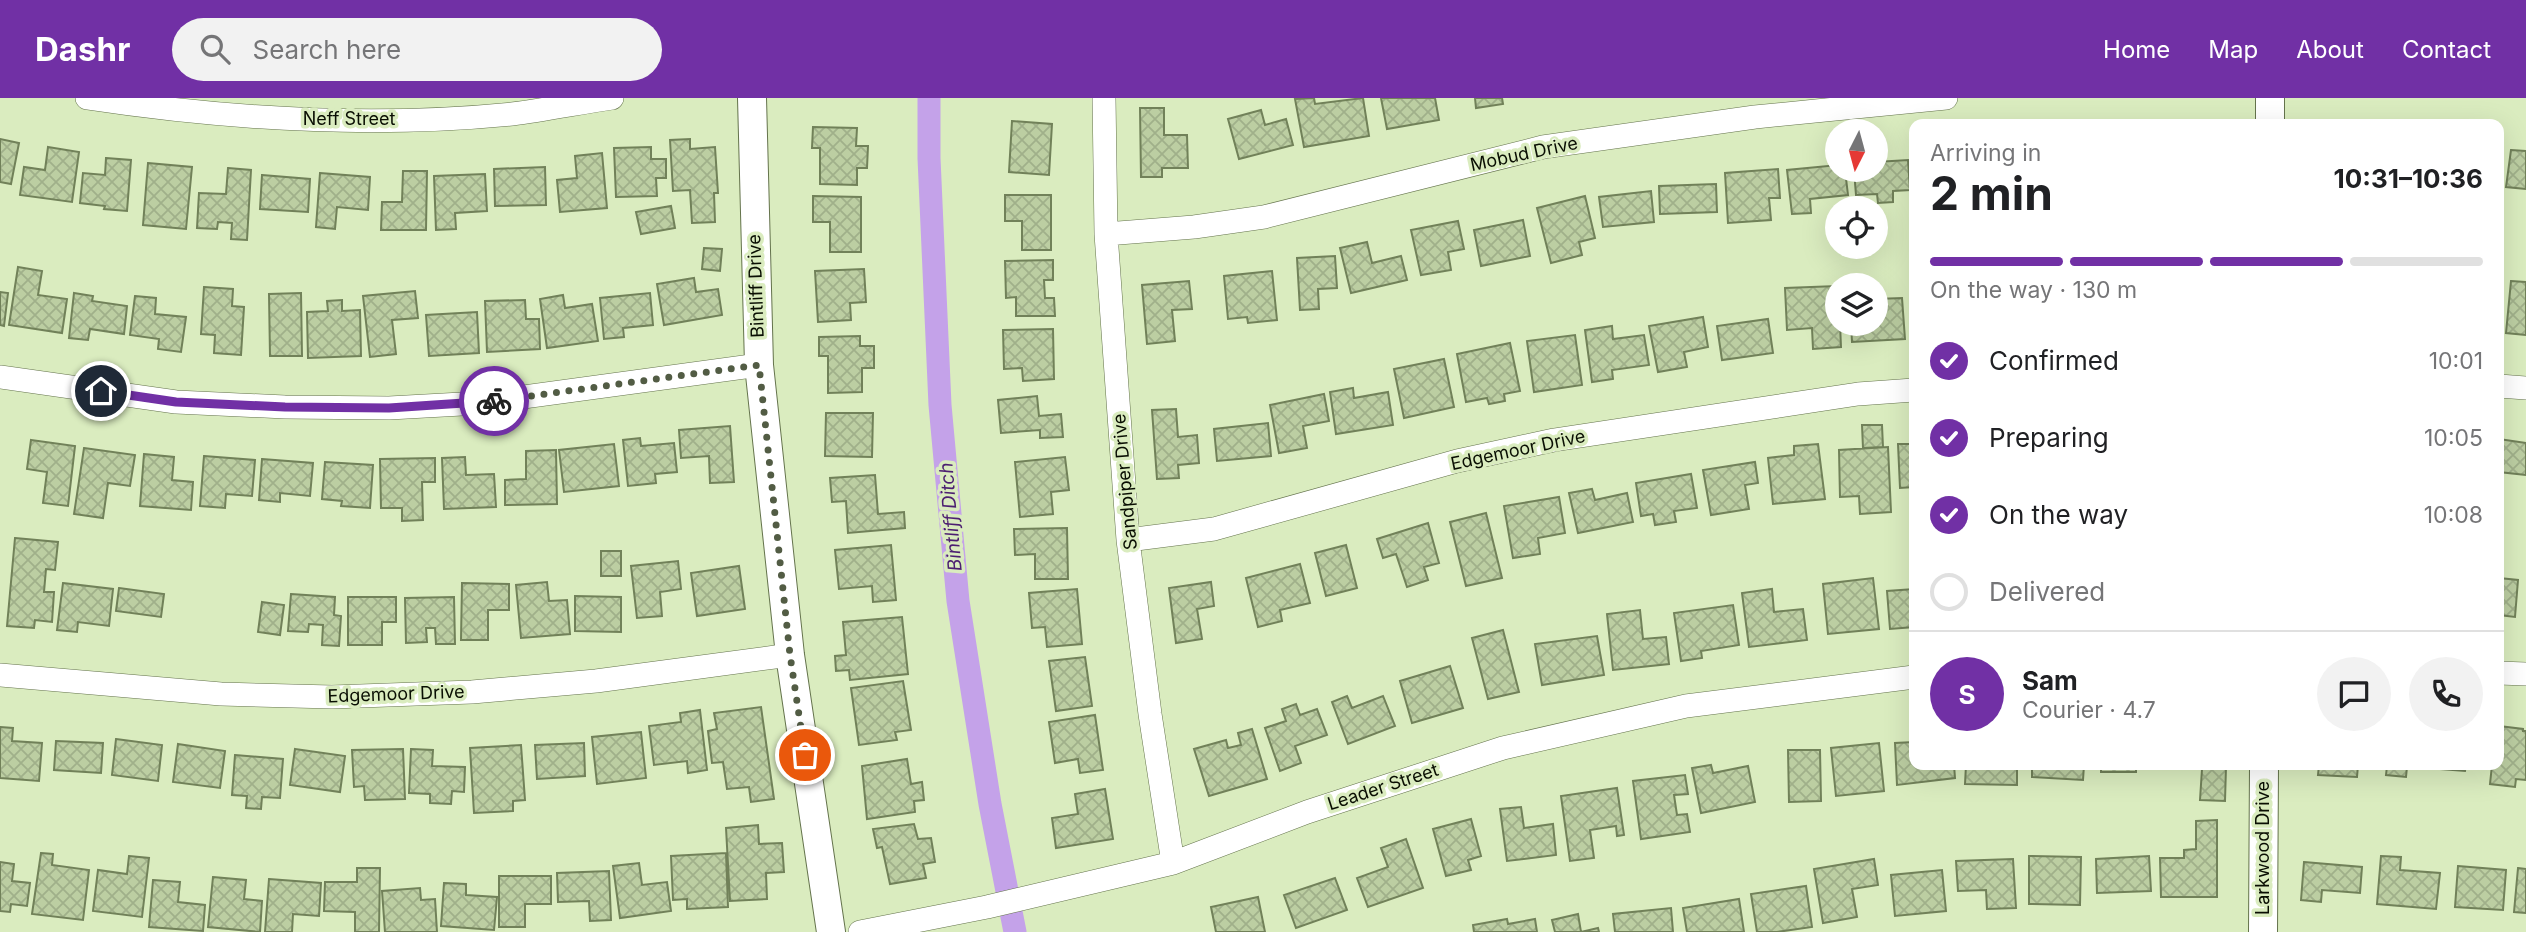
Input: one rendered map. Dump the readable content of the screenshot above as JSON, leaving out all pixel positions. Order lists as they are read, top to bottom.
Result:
{
  "streets": {
    "street": [
      "Neff Street",
      "Mobud Drive",
      "Bintliff Drive",
      "Edgemoor Drive",
      "Sandpiper Drive",
      "Leader Street",
      "Larkwood Drive"
    ]
  },
  "crossings": [
    ["Mobud Drive", "Sandpiper Drive"],
    ["Bintliff Drive", "Edgemoor Drive"],
    ["Edgemoor Drive", "Sandpiper Drive"],
    ["Sandpiper Drive", "Leader Street"]
  ],
  "water": ["Bintliff Ditch"],
  "north": "bottom",
  "page": {
    "header": "Dashr",
    "search": "Search here",
    "nav": [
      "Home",
      "Map",
      "About",
      "Contact"
    ],
    "heading": ["2 min", "Arriving in", "10:31–10:36"],
    "panel": ["Sam", "Courier · 4.7"],
    "bar": "On the way · 130 m",
    "list": [
      ["Confirmed", "10:01"],
      ["Preparing", "10:05"],
      ["On the way", "10:08"],
      "Delivered"
    ],
    "round": "S"
  }
}
